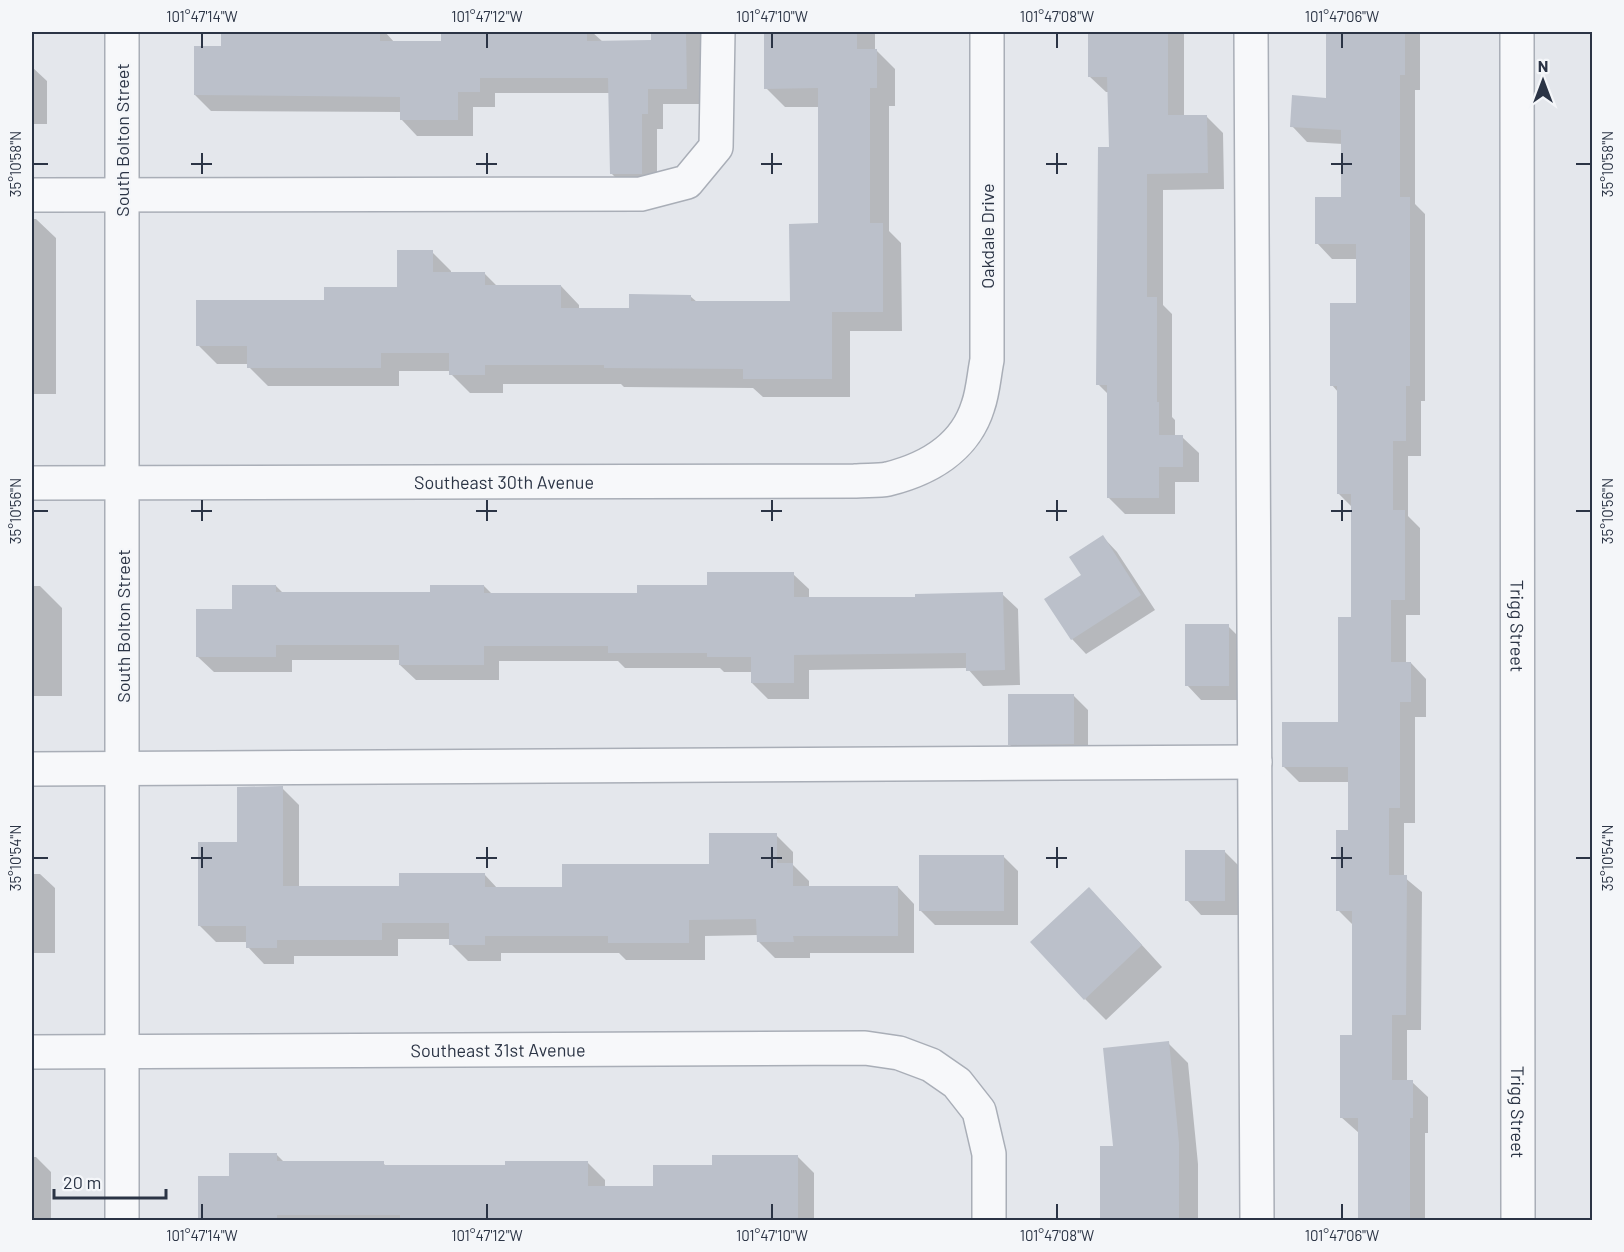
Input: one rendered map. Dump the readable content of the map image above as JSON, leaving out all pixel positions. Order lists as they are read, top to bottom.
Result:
{
  "streets": {
    "street": [
      "South Bolton Street",
      "Oakdale Drive",
      "Southeast 30th Avenue",
      "Trigg Street",
      "Southeast 31st Avenue"
    ]
  },
  "crossings": [
    ["South Bolton Street", "Southeast 30th Avenue"],
    ["South Bolton Street", "Southeast 31st Avenue"],
    ["Oakdale Drive", "Southeast 30th Avenue"]
  ],
  "scale_bar": "20 m",
  "north": "top",
  "coordinates": [
    "101°47'14\"W",
    "101°47'12\"W",
    "101°47'10\"W",
    "101°47'08\"W",
    "101°47'06\"W",
    "35°10'58\"N",
    "35°10'56\"N",
    "35°10'54\"N"
  ]
}
